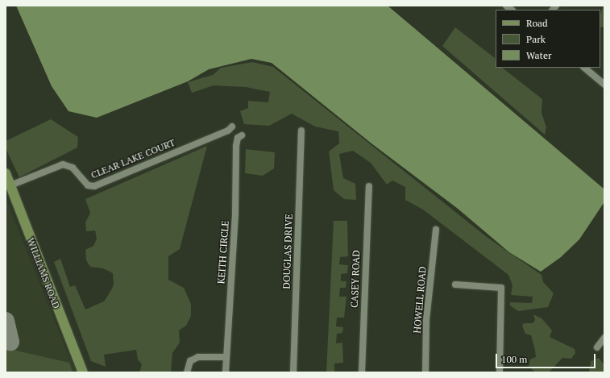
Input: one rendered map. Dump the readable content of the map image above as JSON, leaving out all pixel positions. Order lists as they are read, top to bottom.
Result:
{
  "streets": {
    "street": [
      "CLEAR LAKE COURT",
      "DOUGLAS DRIVE",
      "KEITH CIRCLE",
      "WILLIAMS ROAD",
      "CASEY ROAD",
      "HOWELL ROAD"
    ]
  },
  "crossings": [
    ["CLEAR LAKE COURT", "WILLIAMS ROAD"]
  ],
  "legend": ["Road", "Park", "Water"],
  "scale_bar": "100 m"
}
